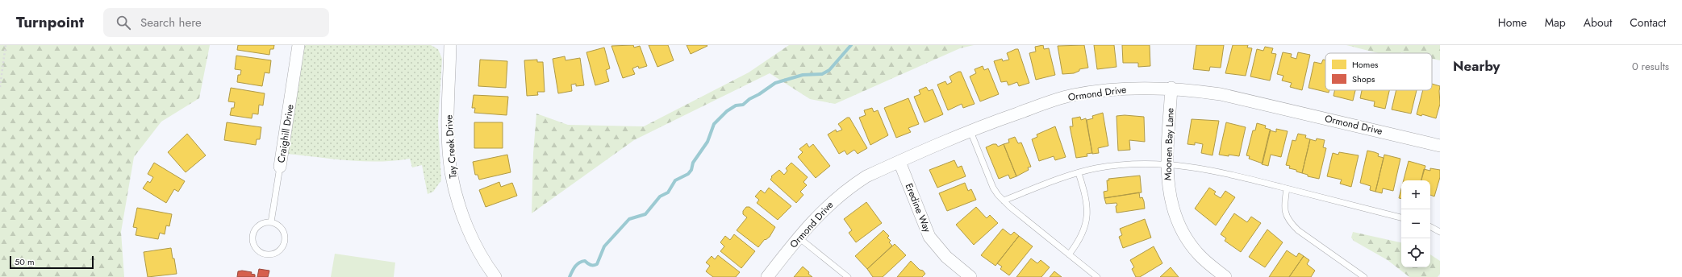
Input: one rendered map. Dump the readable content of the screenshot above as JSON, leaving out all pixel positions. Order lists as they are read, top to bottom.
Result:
{
  "streets": {
    "street": [
      "Ormond Drive",
      "Craighill Drive",
      "Moonen Bay Lane",
      "Tay Creek Drive",
      "Eredine Way"
    ]
  },
  "crossings": [
    ["Ormond Drive", "Moonen Bay Lane"],
    ["Ormond Drive", "Eredine Way"]
  ],
  "legend": ["Homes", "Shops"],
  "scale_bar": "50 m",
  "page": {
    "header": "Turnpoint",
    "search": "Search here",
    "nav": [
      "Home",
      "Map",
      "About",
      "Contact"
    ],
    "heading": ["Nearby", "0 results"],
    "map_buttons": ["+", "−"],
    "scale": "50 m"
  }
}
